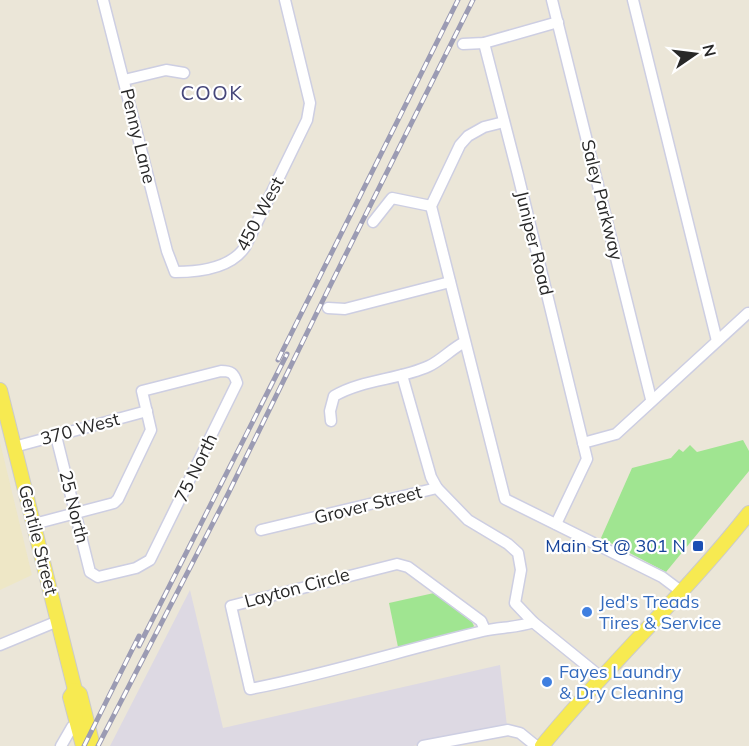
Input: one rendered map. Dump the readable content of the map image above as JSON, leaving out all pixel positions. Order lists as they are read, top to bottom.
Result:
{
  "streets": {
    "main road": ["Gentile Street"],
    "street": [
      "Penny Lane",
      "Saley Parkway",
      "450 West",
      "Juniper Road",
      "370 West",
      "75 North",
      "Grover Street",
      "25 North",
      "Layton Circle"
    ]
  },
  "crossings": [
    ["Penny Lane", "450 West"],
    ["370 West", "75 North"],
    ["370 West", "25 North"],
    ["370 West", "Gentile Street"],
    ["75 North", "25 North"],
    ["Grover Street", "Layton Circle"]
  ],
  "districts": ["COOK"],
  "places": {
    "transit": ["Main St @ 301 N"],
    "other": ["Jed's Treads Tires & Service", "Fayes Laundry & Dry Cleaning"]
  },
  "north": "right"
}
